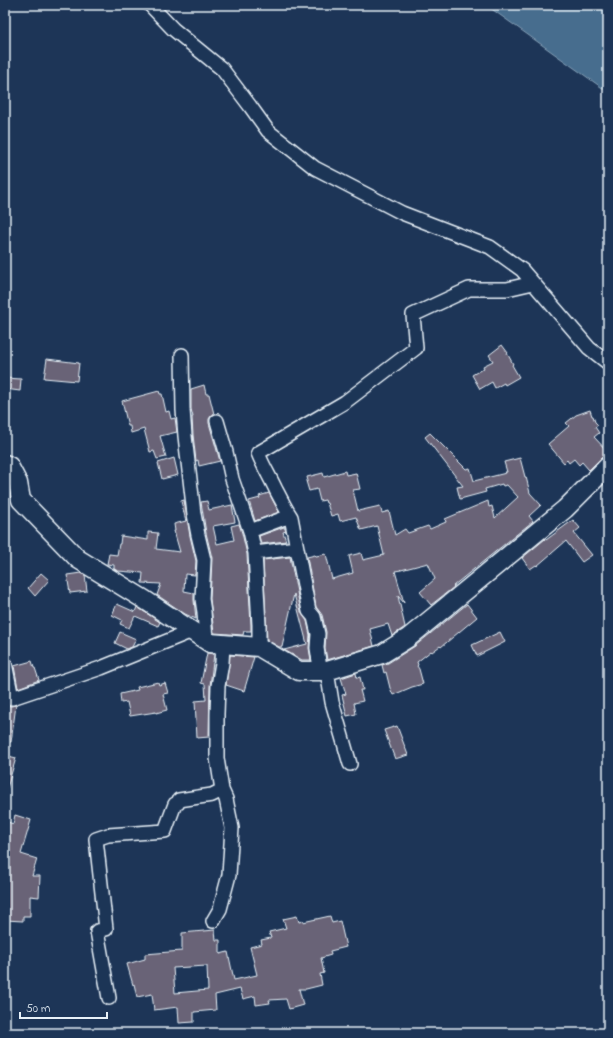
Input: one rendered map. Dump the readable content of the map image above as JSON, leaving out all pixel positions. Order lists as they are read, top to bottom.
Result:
{
  "scale_bar": "50 m"
}
